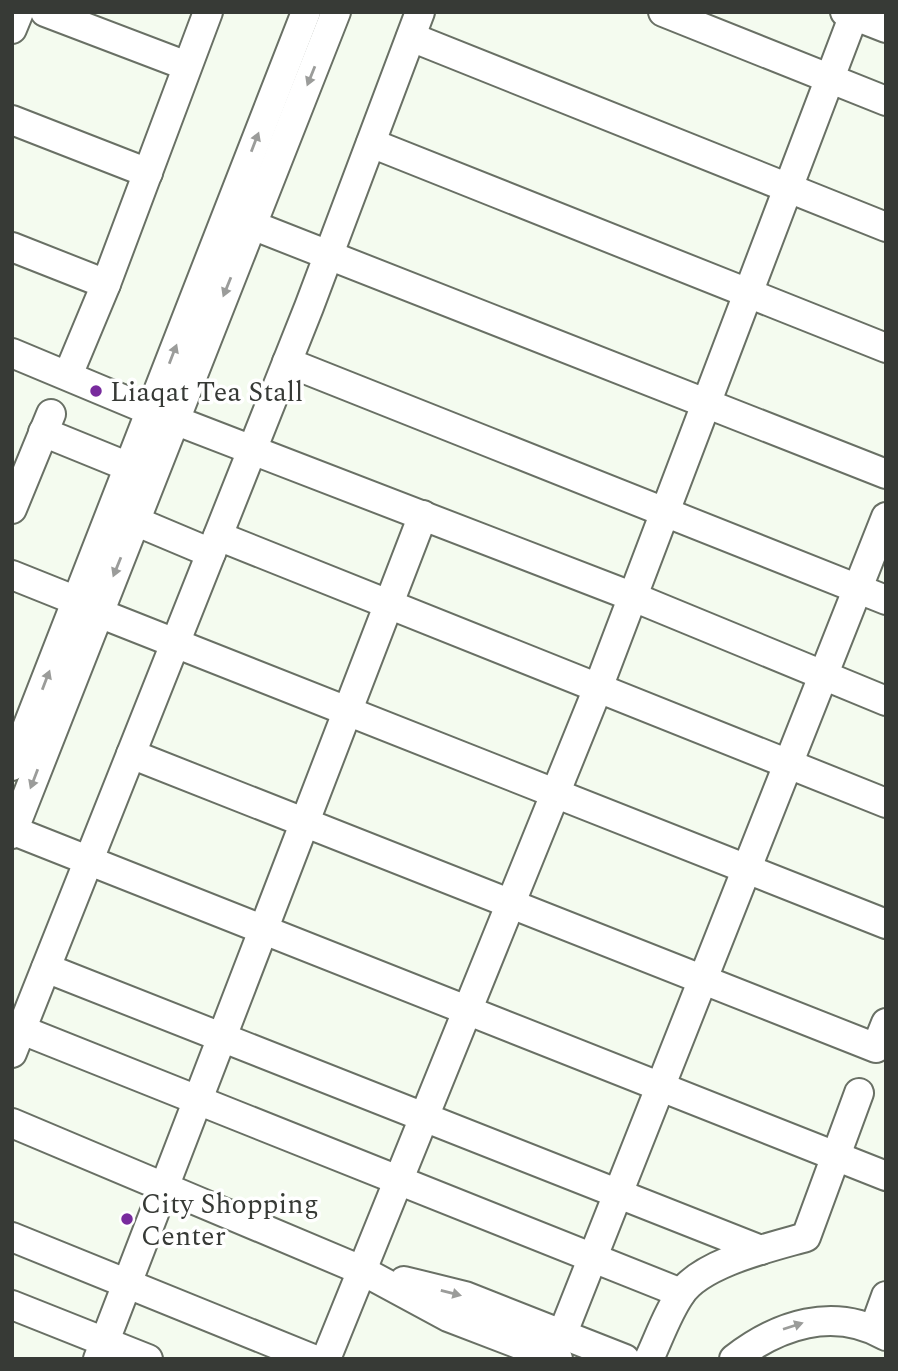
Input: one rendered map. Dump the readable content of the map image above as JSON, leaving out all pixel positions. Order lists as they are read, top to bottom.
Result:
{
  "places": ["Liaqat Tea Stall", "City Shopping Center"]
}
